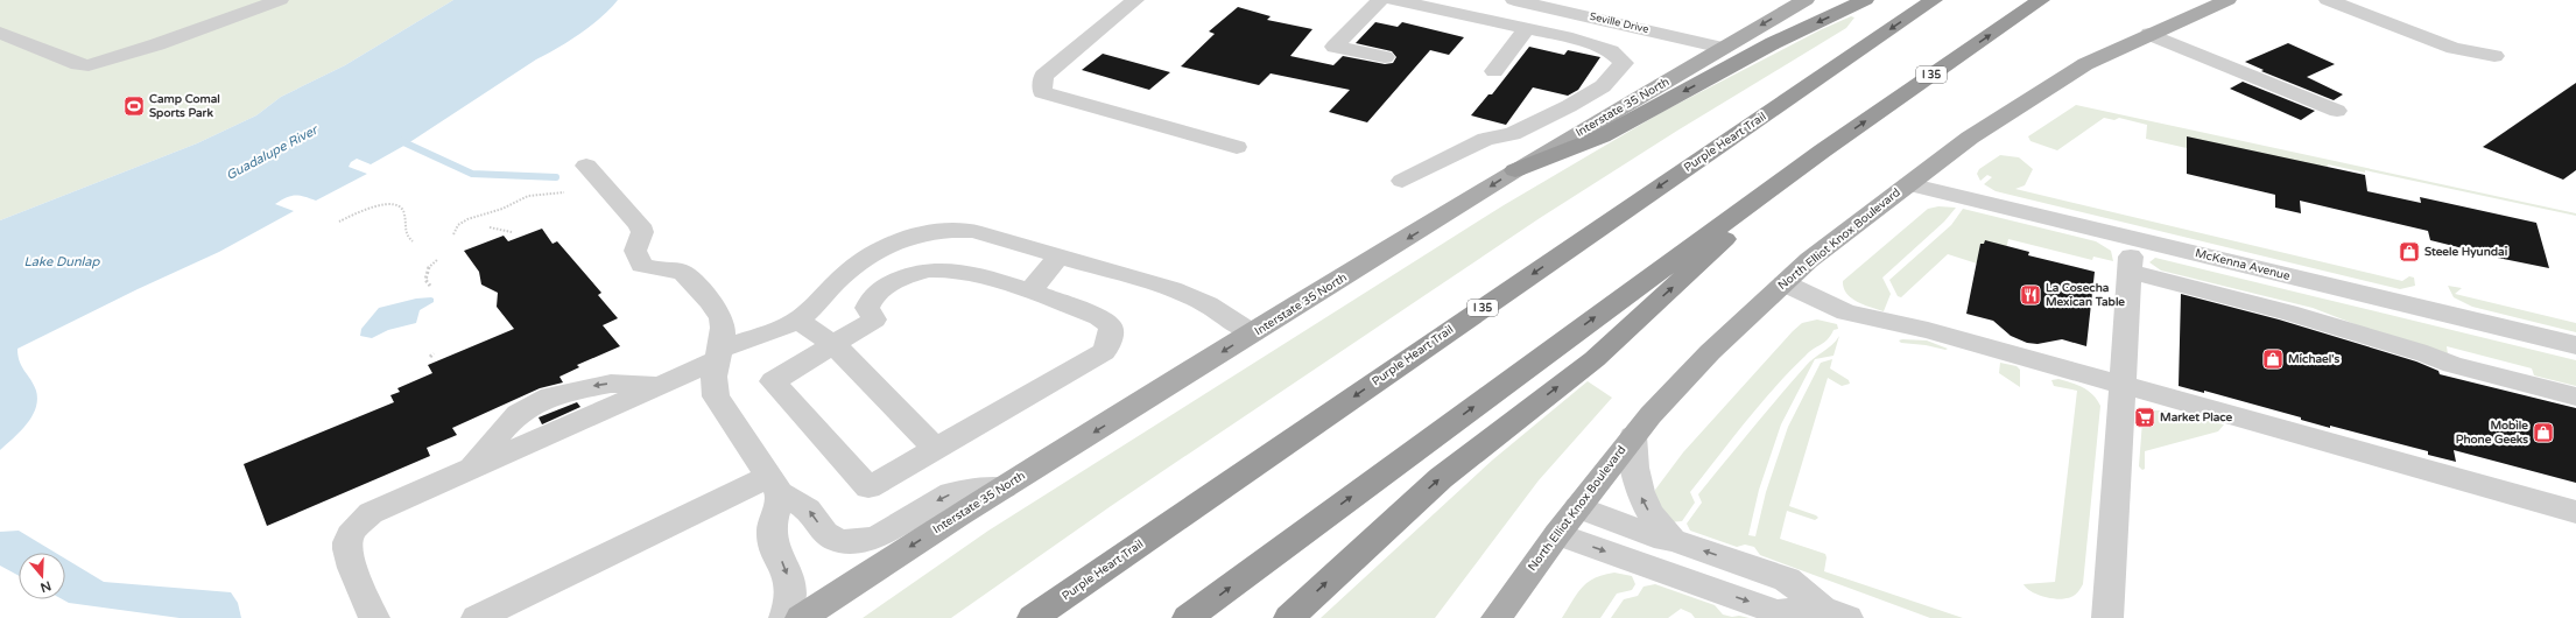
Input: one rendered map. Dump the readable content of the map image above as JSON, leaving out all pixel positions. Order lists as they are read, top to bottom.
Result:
{
  "streets": {
    "highway": ["I 35", "Purple Heart Trail"],
    "main road": ["Interstate 35 North", "North Elliot Knox Boulevard"],
    "street": ["Seville Drive", "McKenna Avenue"]
  },
  "crossings": [
    ["Seville Drive", "Interstate 35 North"],
    ["North Elliot Knox Boulevard", "McKenna Avenue"]
  ],
  "one_way": ["Interstate 35 North"],
  "water": ["Guadalupe River", "Lake Dunlap"],
  "places": {
    "sports": ["Camp Comal Sports Park"],
    "shop": ["Steele Hyundai", "Michael's", "Mobile Phone Geeks"],
    "restaurant": ["La Cosecha Mexican Table"],
    "supermarket": ["Market Place"]
  },
  "north": "bottom"
}
